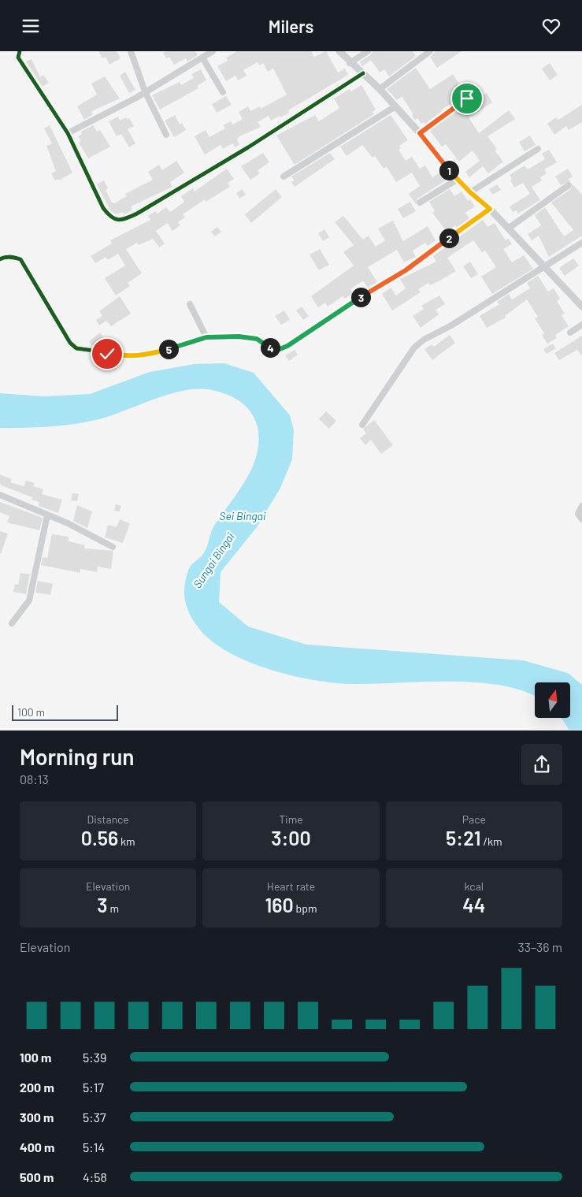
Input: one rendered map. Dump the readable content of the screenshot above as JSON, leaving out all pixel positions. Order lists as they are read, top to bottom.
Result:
{
  "water": ["Sei Bingai", "Sungai Bingai"],
  "scale_bar": "100 m",
  "north": "top",
  "page": {
    "header": "Milers",
    "pins": [
      "1",
      "2",
      "3",
      "4",
      "5"
    ],
    "scale": "100 m",
    "heading": ["Morning run", "08:13"],
    "stats": [
      ["Distance", "0.56 km"],
      ["Time", "3:00"],
      ["Pace", "5:21 /km"],
      ["Elevation", "3 m"],
      ["Heart rate", "160 bpm"],
      ["kcal", "44"]
    ],
    "chart": ["Elevation", "33–36 m"],
    "list": [
      {
        "name": "100 m",
        "note": "5:39"
      },
      {
        "name": "200 m",
        "note": "5:17"
      },
      {
        "name": "300 m",
        "note": "5:37"
      },
      {
        "name": "400 m",
        "note": "5:14"
      },
      {
        "name": "500 m",
        "note": "4:58"
      }
    ]
  }
}
